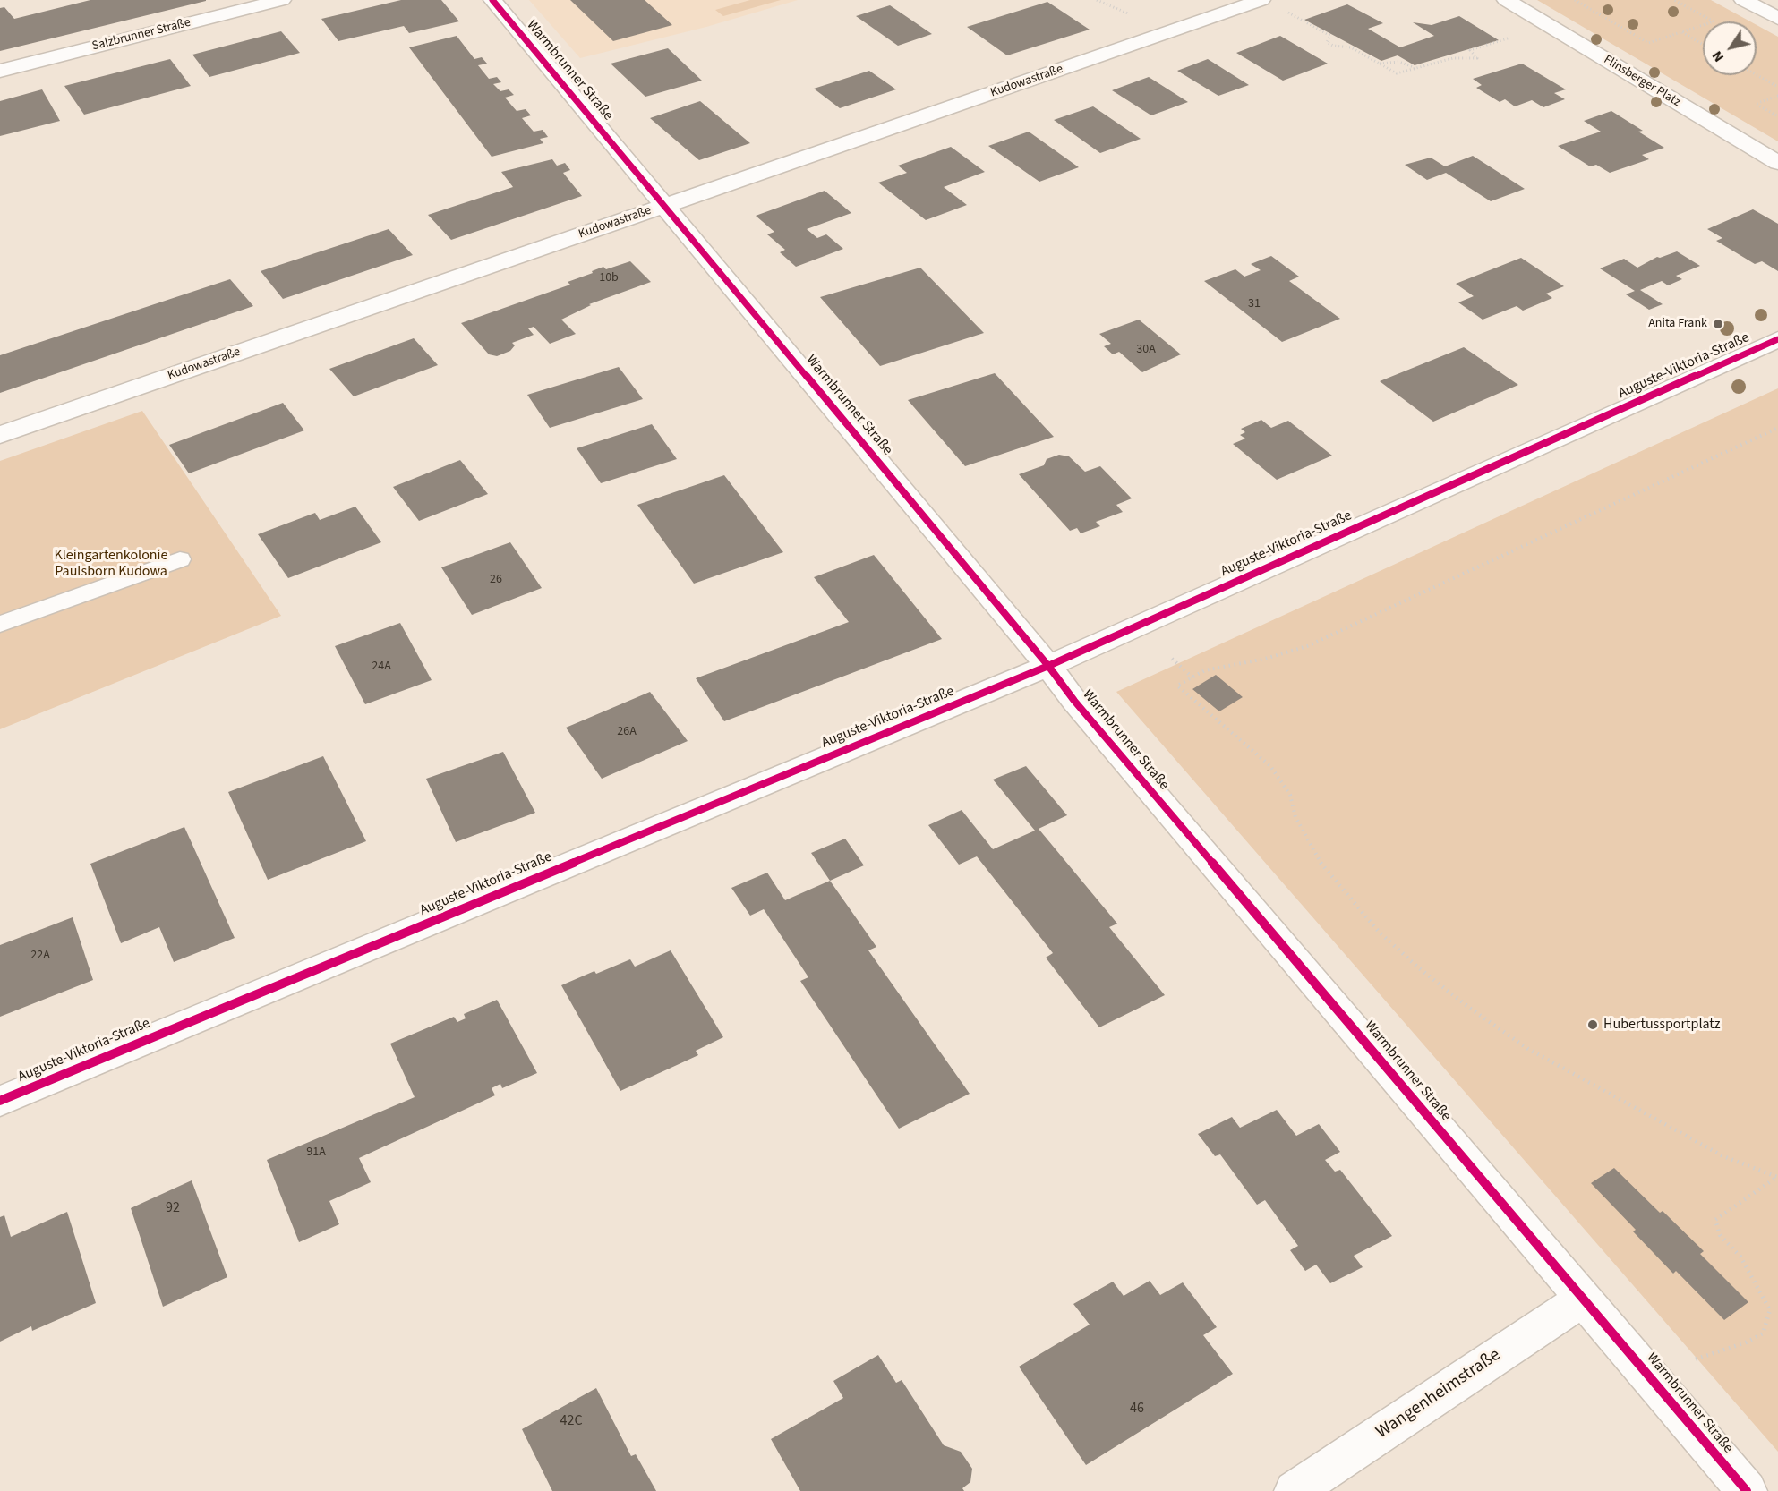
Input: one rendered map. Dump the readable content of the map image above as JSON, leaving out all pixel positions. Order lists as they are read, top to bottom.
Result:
{
  "streets": {
    "street": [
      "Salzbrunner Straße",
      "Warmbrunner Straße",
      "Kudowastraße",
      "Flinsberger Platz",
      "Auguste-Viktoria-Straße",
      "Wangenheimstraße"
    ]
  },
  "crossings": [
    ["Warmbrunner Straße", "Kudowastraße"],
    ["Warmbrunner Straße", "Auguste-Viktoria-Straße"],
    ["Warmbrunner Straße", "Wangenheimstraße"]
  ],
  "parks": ["Kleingartenkolonie Paulsborn Kudowa"],
  "places": ["Anita Frank", "Hubertussportplatz"],
  "house_numbers": [
    "10b",
    "31",
    "30A",
    "26",
    "24A",
    "26A",
    "22A",
    "91A",
    "92",
    "46",
    "42C"
  ],
  "north": "bottom left"
}
